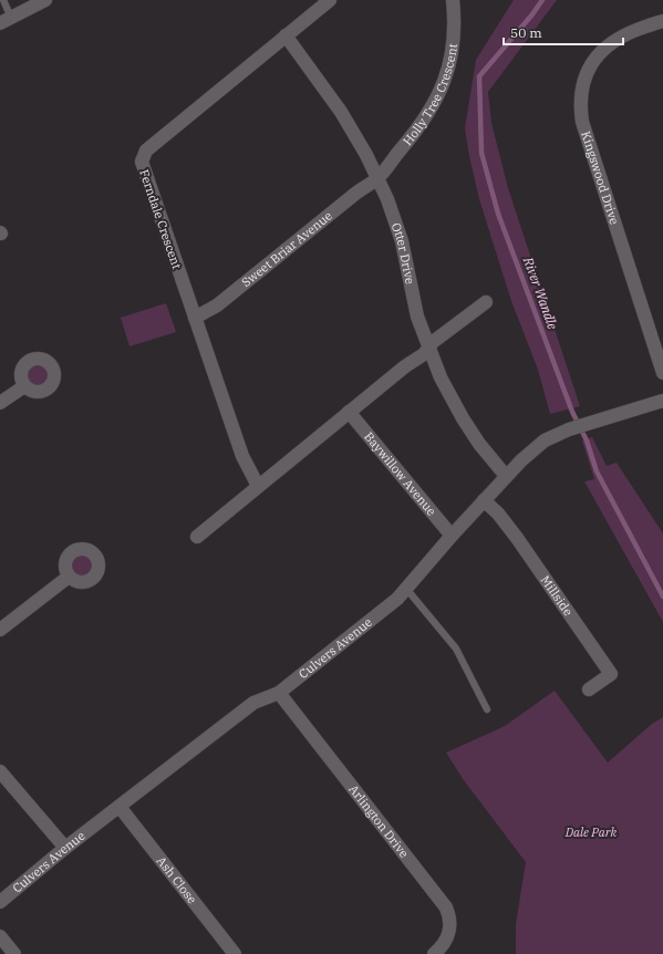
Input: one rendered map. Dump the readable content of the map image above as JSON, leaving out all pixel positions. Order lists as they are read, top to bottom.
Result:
{
  "streets": {
    "street": [
      "Holly Tree Crescent",
      "Kingswood Drive",
      "Ferndale Crescent",
      "Sweet Briar Avenue",
      "Otter Drive",
      "Baywillow Avenue",
      "Millside",
      "Culvers Avenue",
      "Arlington Drive",
      "Ash Close"
    ]
  },
  "crossings": [
    ["Holly Tree Crescent", "Sweet Briar Avenue"],
    ["Holly Tree Crescent", "Otter Drive"],
    ["Ferndale Crescent", "Sweet Briar Avenue"],
    ["Ferndale Crescent", "Otter Drive"],
    ["Sweet Briar Avenue", "Otter Drive"],
    ["Otter Drive", "Culvers Avenue"],
    ["Baywillow Avenue", "Culvers Avenue"],
    ["Millside", "Culvers Avenue"],
    ["Culvers Avenue", "Arlington Drive"],
    ["Culvers Avenue", "Ash Close"]
  ],
  "water": ["River Wandle"],
  "parks": ["Dale Park"],
  "scale_bar": "50 m"
}
